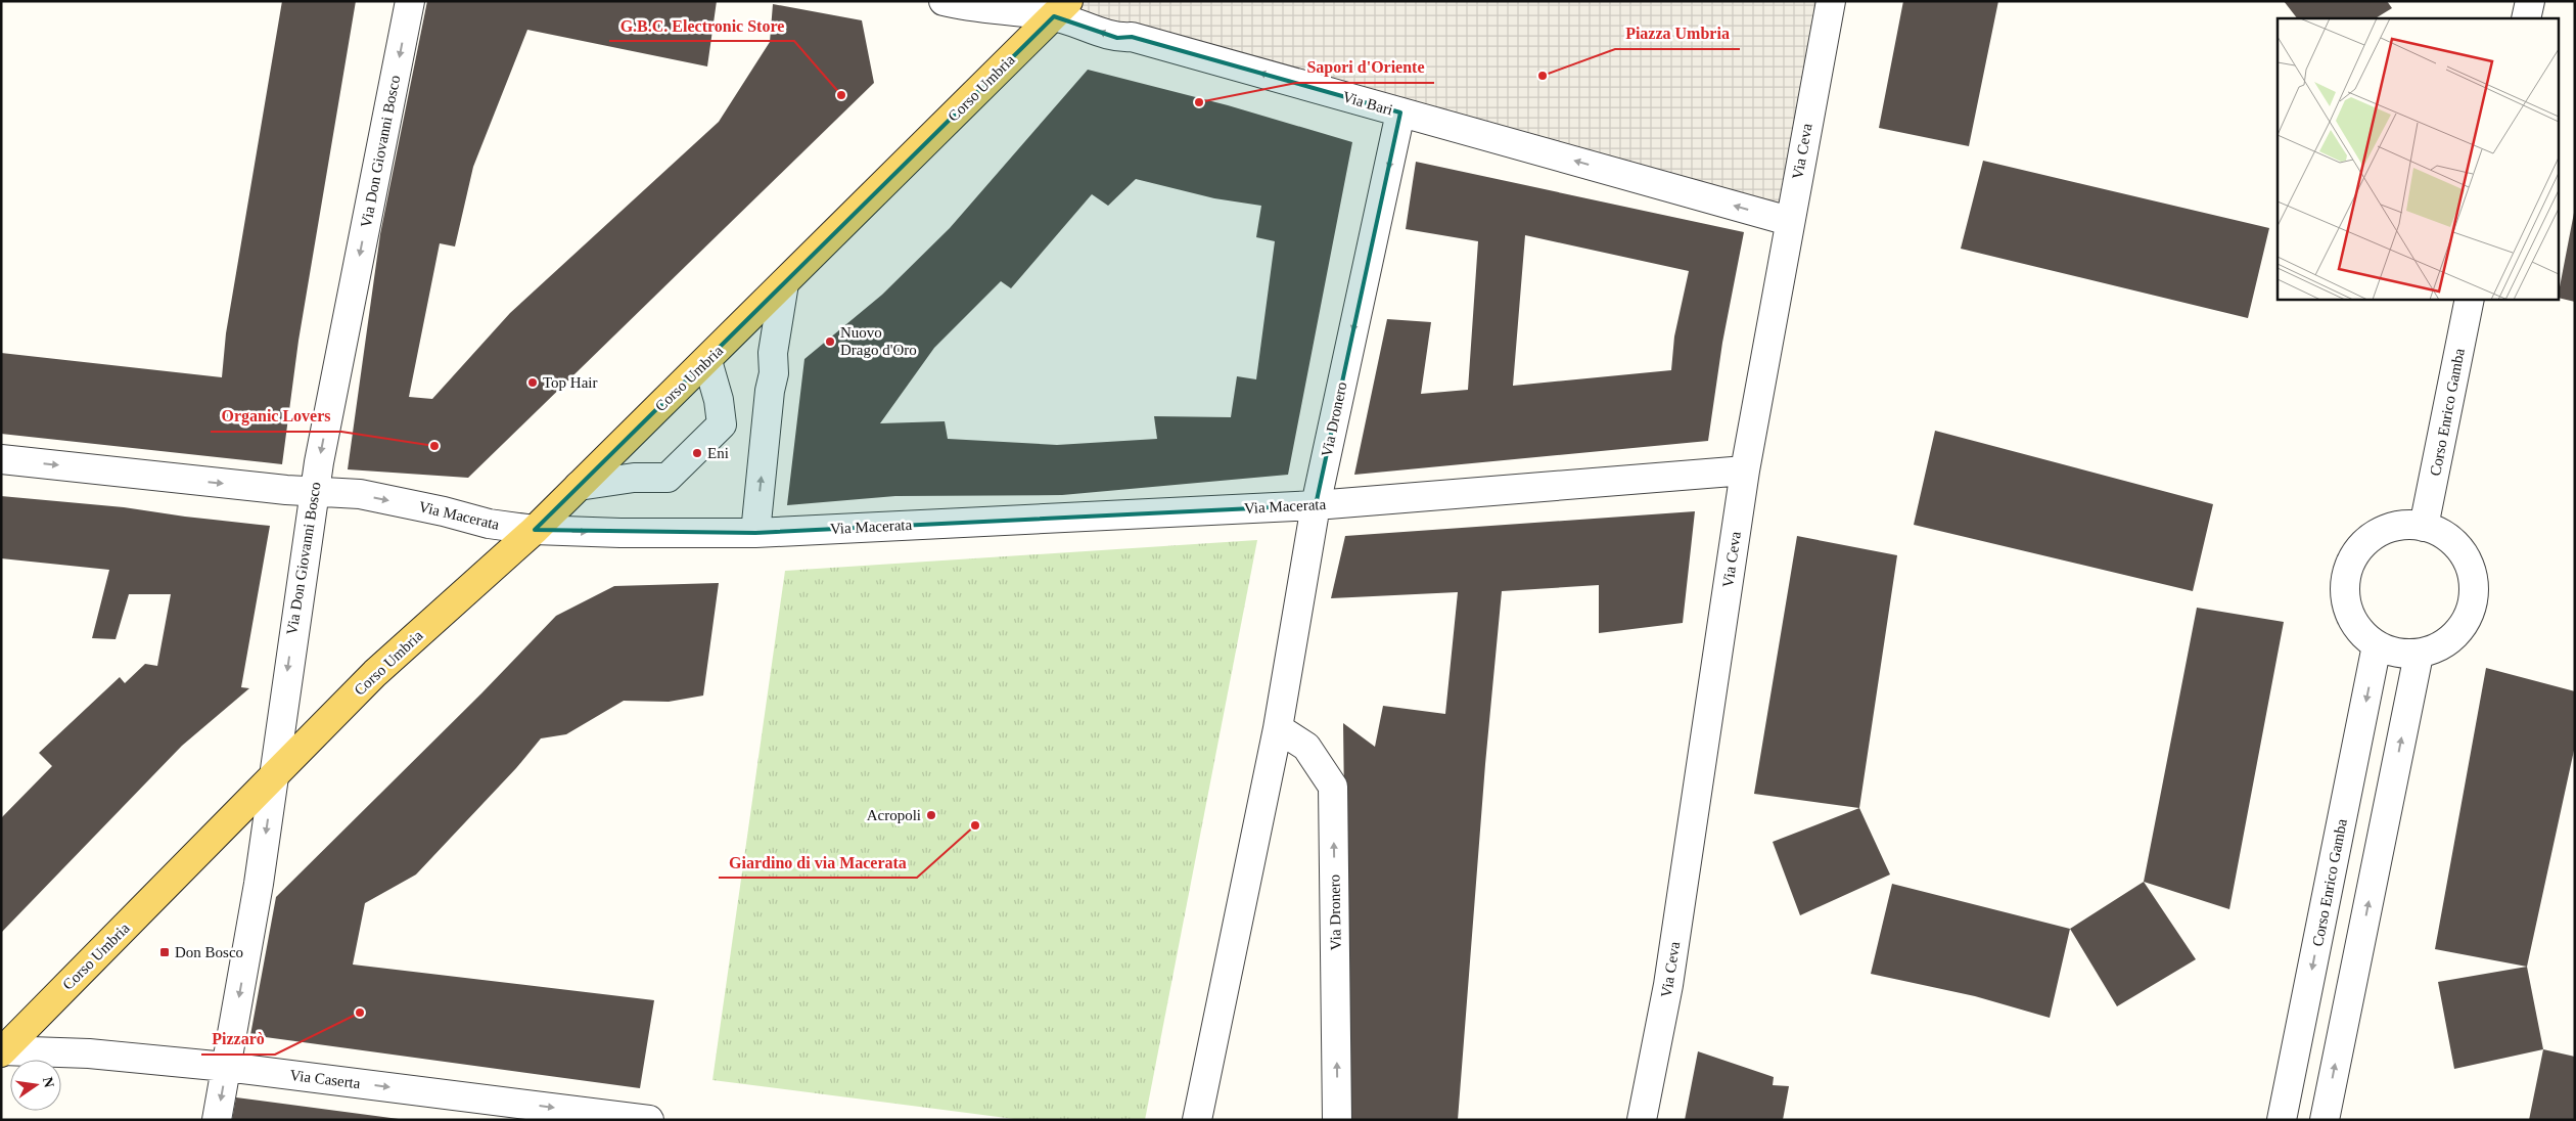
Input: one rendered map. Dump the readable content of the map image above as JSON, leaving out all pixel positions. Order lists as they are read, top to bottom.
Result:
{
  "streets": {
    "main road": ["Corso Umbria"],
    "street": [
      "Via Bari",
      "Via Don Giovanni Bosco",
      "Via Ceva",
      "Corso Enrico Gamba",
      "Via Dronero",
      "Via Macerata",
      "Via Caserta"
    ]
  },
  "crossings": [
    ["Corso Umbria", "Via Bari"],
    ["Corso Umbria", "Via Don Giovanni Bosco"],
    ["Corso Umbria", "Via Macerata"],
    ["Corso Umbria", "Via Caserta"],
    ["Via Bari", "Via Ceva"],
    ["Via Bari", "Via Dronero"],
    ["Via Don Giovanni Bosco", "Via Macerata"],
    ["Via Don Giovanni Bosco", "Via Caserta"],
    ["Via Ceva", "Via Macerata"],
    ["Via Dronero", "Via Macerata"]
  ],
  "one_way": [
    "Via Bari",
    "Via Don Giovanni Bosco",
    "Via Macerata",
    "Via Caserta"
  ],
  "places": {
    "other": [
      "Piazza Umbria",
      "G.B.C. Electronic Store",
      "Sapori d'Oriente",
      "Nuovo Drago d'Oro",
      "Top Hair",
      "Organic Lovers",
      "Eni",
      "Acropoli",
      "Giardino di via Macerata",
      "Pizzarò"
    ],
    "transit": ["Don Bosco"]
  },
  "north": "right"
}
